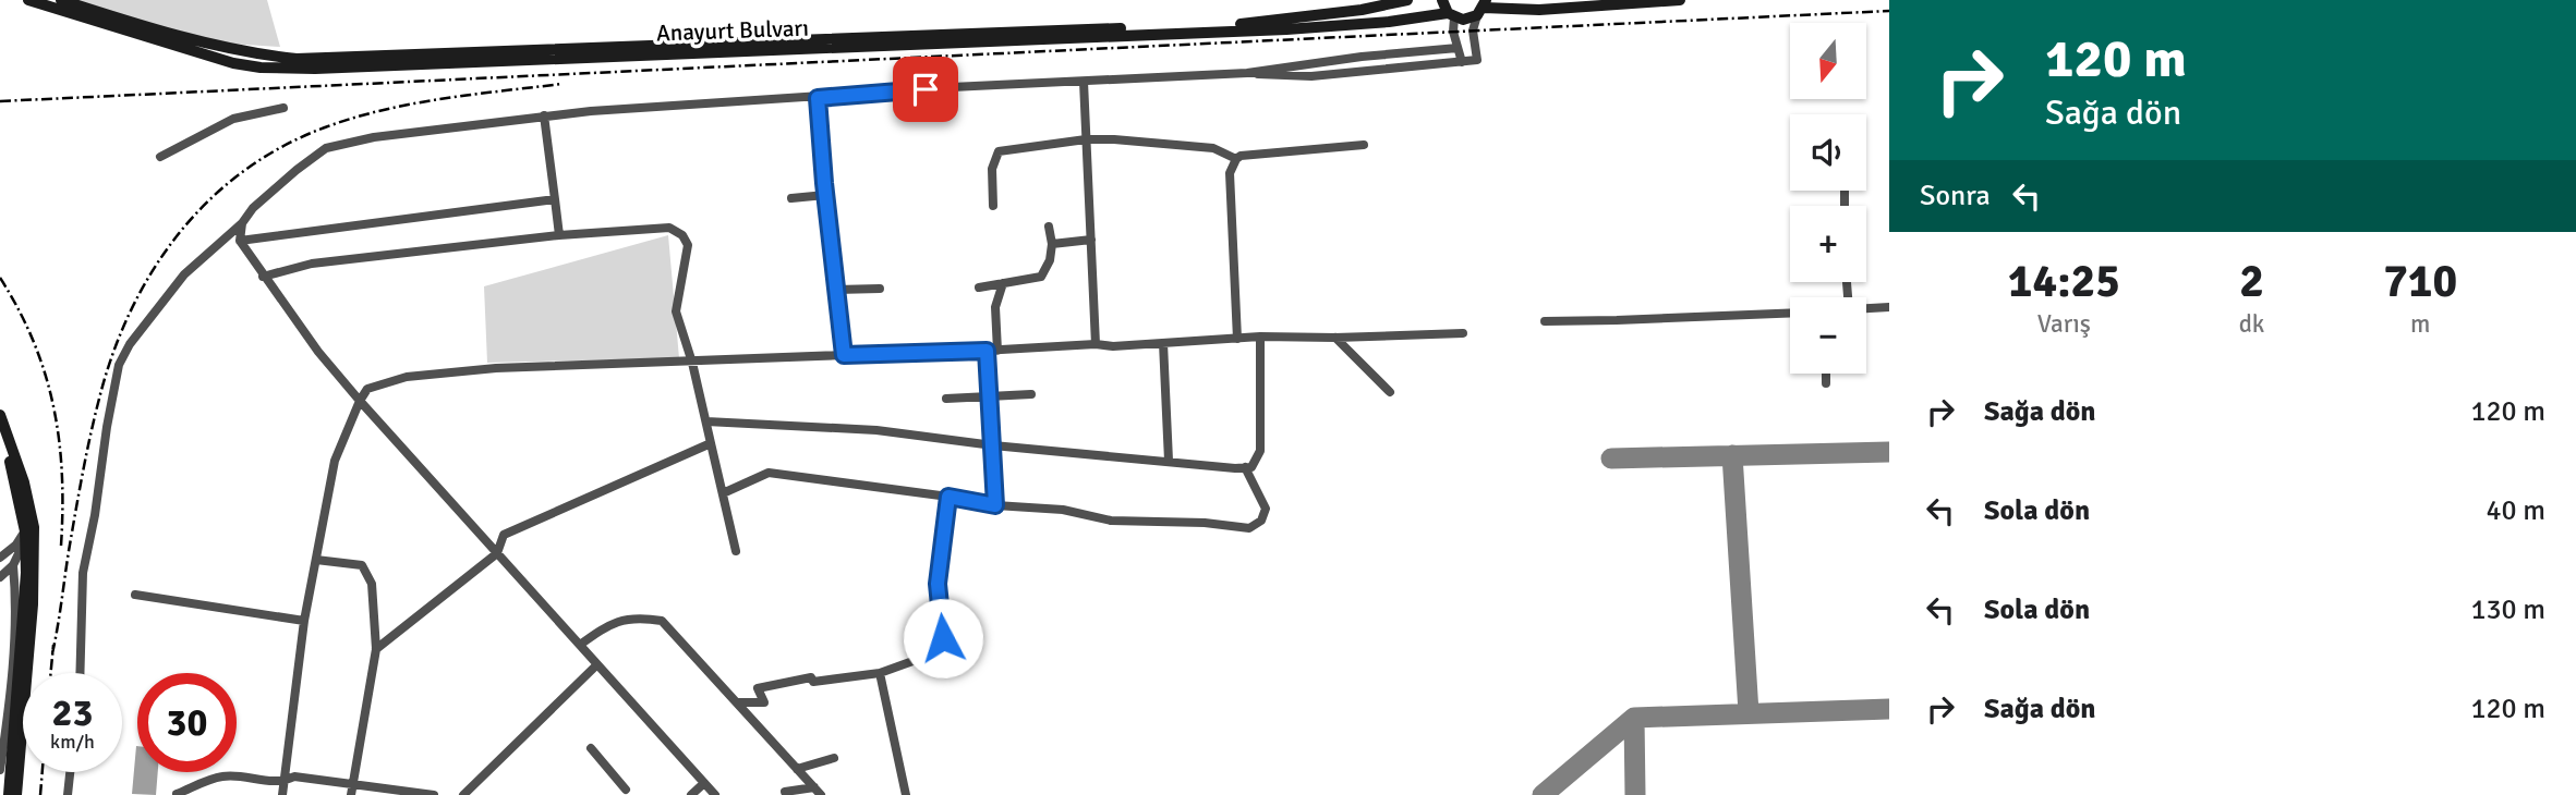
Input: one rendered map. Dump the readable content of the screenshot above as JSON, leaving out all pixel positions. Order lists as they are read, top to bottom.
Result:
{
  "streets": {
    "main road": ["Anayurt Bulvarı"]
  },
  "north": "bottom",
  "page": {
    "turn": ["120 m", "Sağa dön"],
    "map_buttons": ["+", "−"],
    "then": "Sonra",
    "eta": [
      "14:25",
      "Varış",
      "2",
      "dk",
      "710",
      "m"
    ],
    "list": [
      {
        "name": "Sağa dön",
        "value": "120 m"
      },
      {
        "name": "Sola dön",
        "value": "40 m"
      },
      {
        "name": "Sola dön",
        "value": "130 m"
      },
      {
        "name": "Sağa dön",
        "value": "120 m"
      }
    ],
    "speed": "23 km/h",
    "limit": "30"
  }
}
